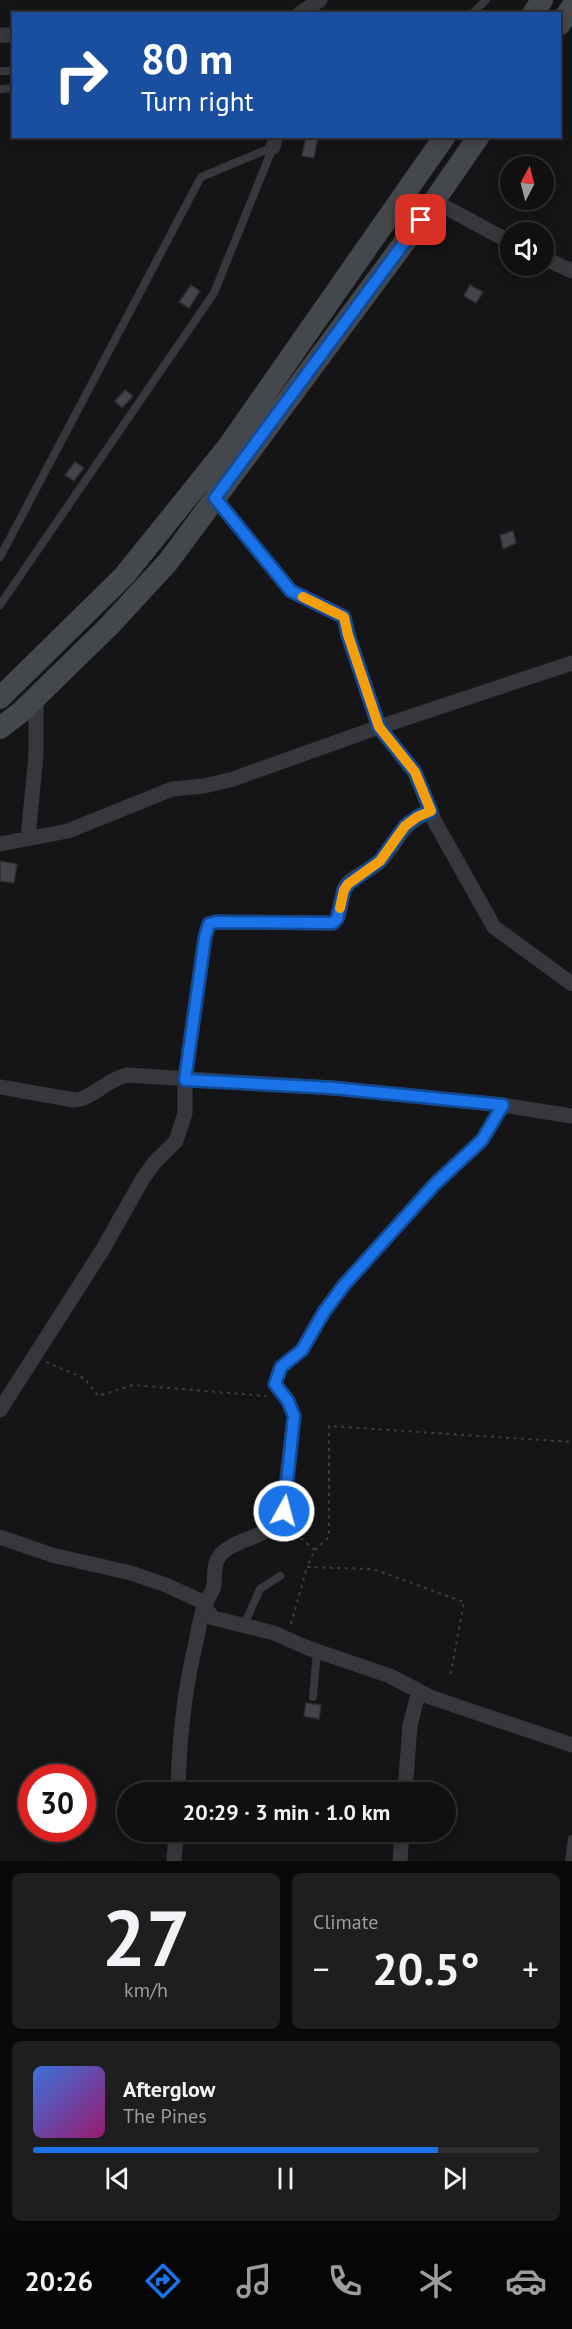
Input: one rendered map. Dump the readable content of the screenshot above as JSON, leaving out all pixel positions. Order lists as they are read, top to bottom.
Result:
{
  "north": "top",
  "page": {
    "turn": ["80 m", "Turn right"],
    "limit": "30",
    "trip": "20:29 · 3 min · 1.0 km",
    "tile": [
      ["27", "km/h"],
      "Climate"
    ],
    "heat": ["−", "20.5°", "+"],
    "song": ["Afterglow", "The Pines"],
    "tabs": "20:26"
  }
}
